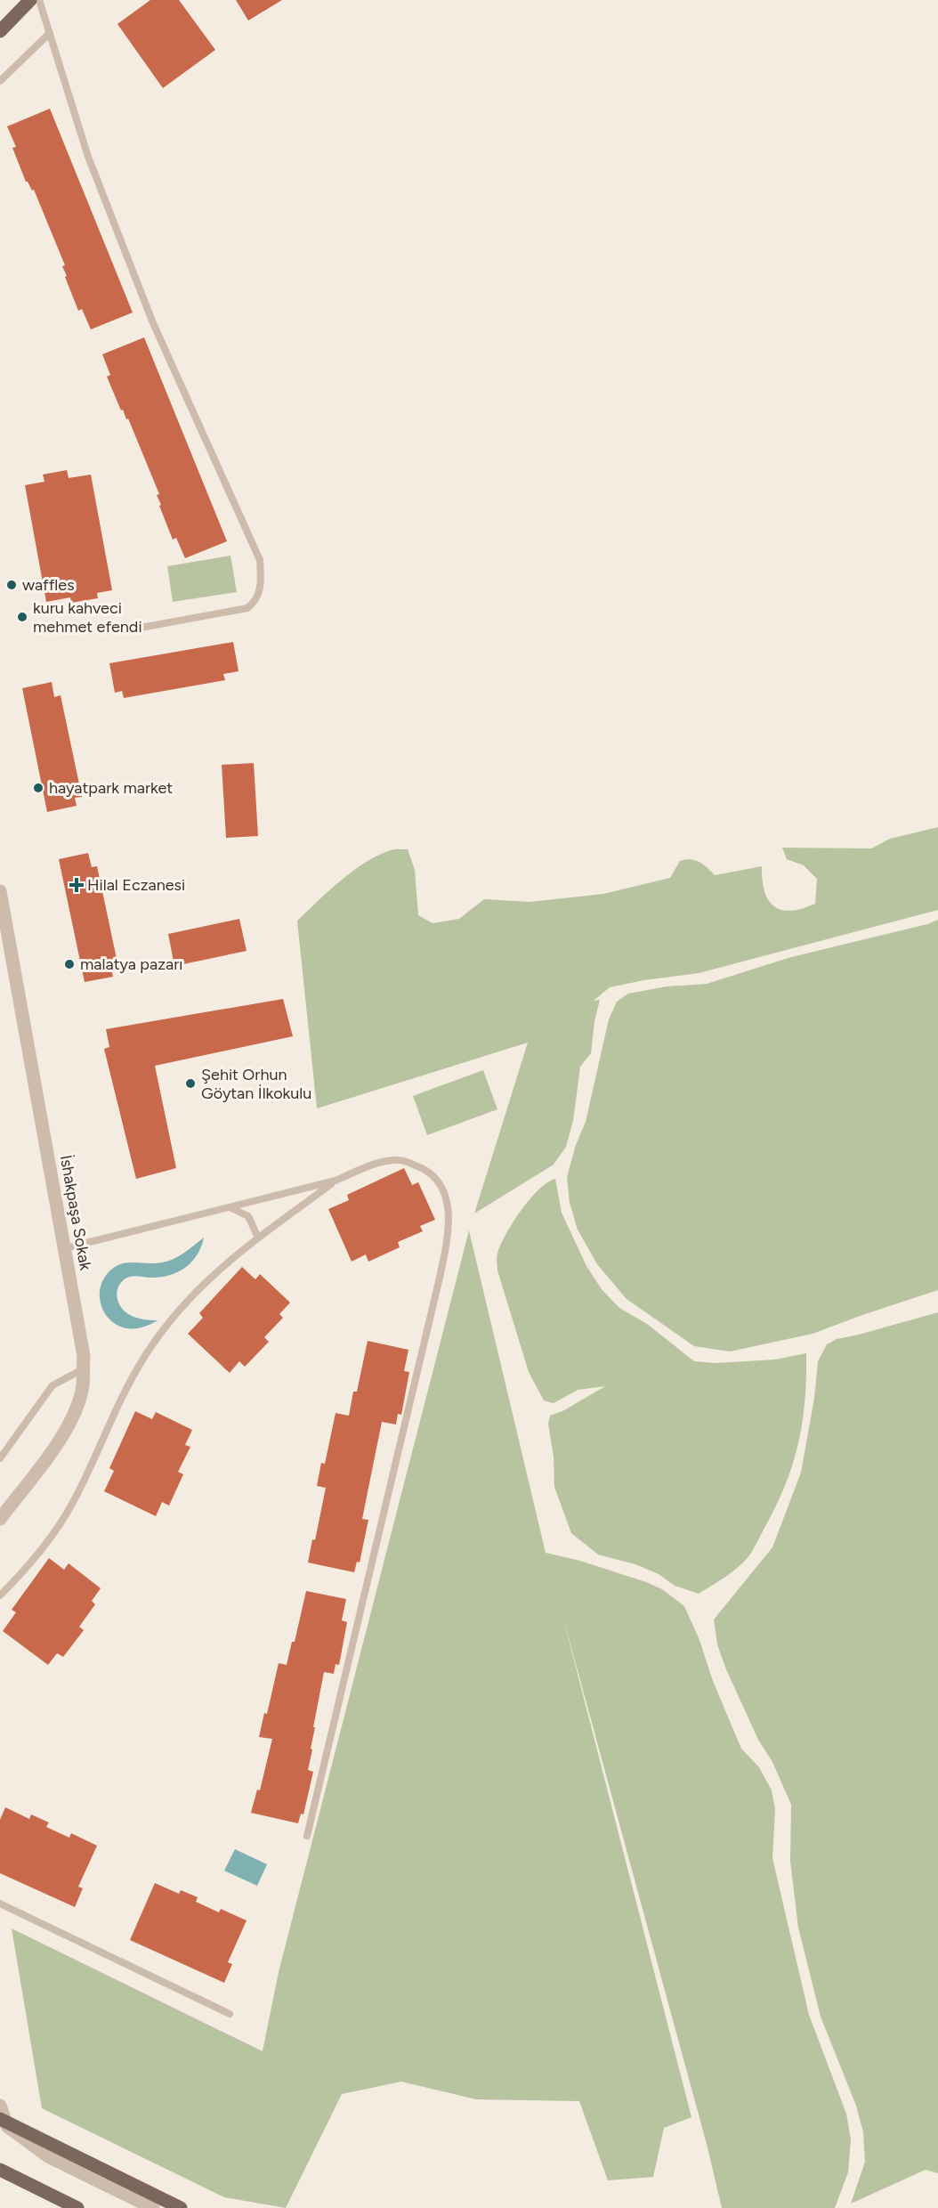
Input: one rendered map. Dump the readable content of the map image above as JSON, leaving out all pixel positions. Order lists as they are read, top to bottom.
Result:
{
  "streets": {
    "street": ["İshakpaşa Sokak"]
  },
  "places": {
    "other": [
      "waffles",
      "kuru kahveci mehmet efendi",
      "hayatpark market",
      "malatya pazarı",
      "Şehit Orhun Göytan İlkokulu"
    ],
    "health": ["Hilal Eczanesi"]
  }
}
